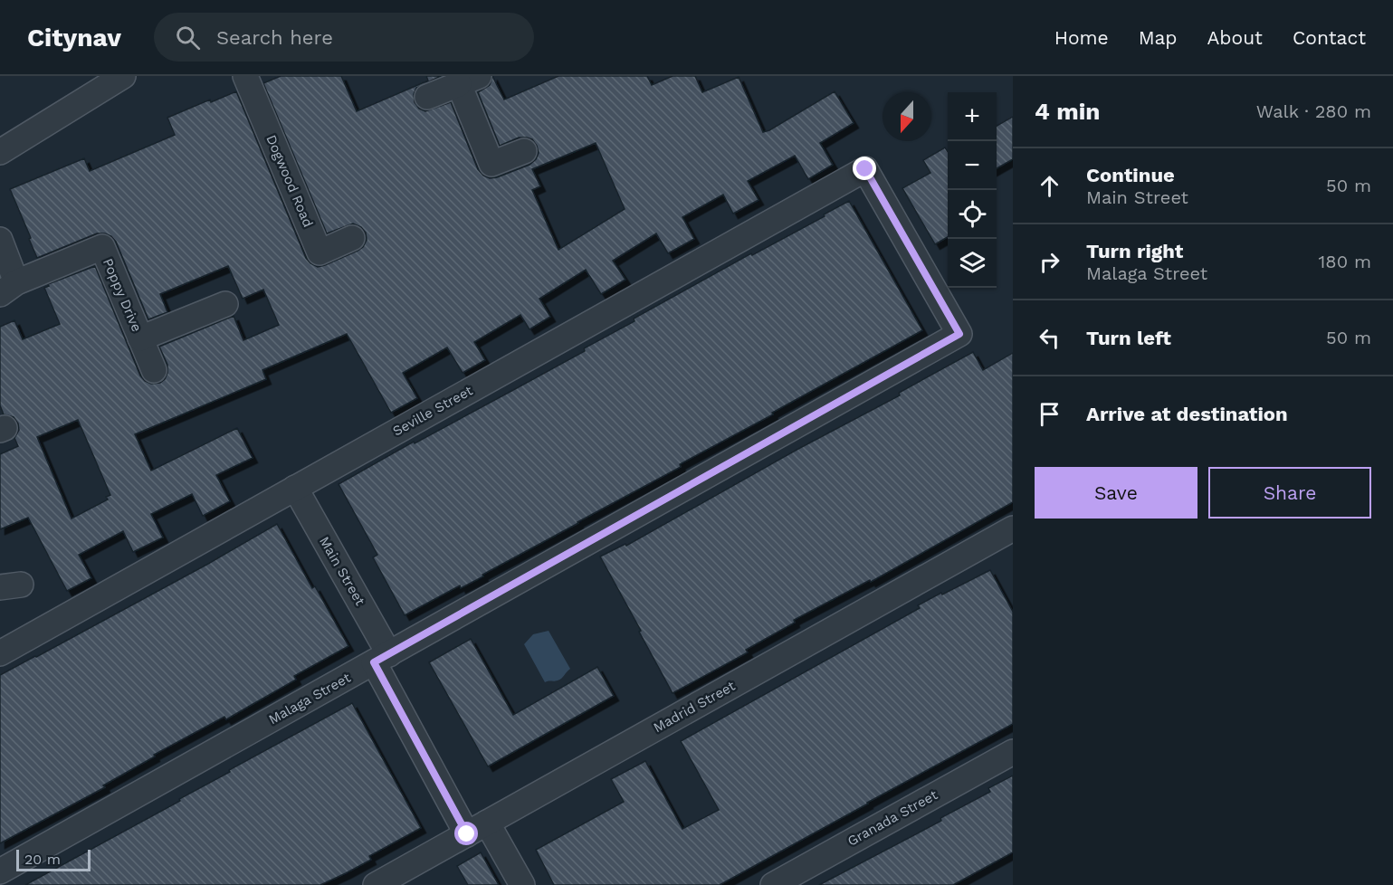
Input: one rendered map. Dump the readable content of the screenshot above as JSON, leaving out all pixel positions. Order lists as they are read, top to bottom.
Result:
{
  "streets": {
    "street": [
      "Dogwood Road",
      "Poppy Drive",
      "Seville Street",
      "Main Street",
      "Malaga Street",
      "Madrid Street",
      "Granada Street"
    ]
  },
  "crossings": [
    ["Seville Street", "Main Street"],
    ["Seville Street", "Malaga Street"],
    ["Main Street", "Malaga Street"],
    ["Main Street", "Madrid Street"]
  ],
  "scale_bar": "20 m",
  "north": "bottom",
  "page": {
    "header": "Citynav",
    "search": "Search here",
    "nav": [
      "Home",
      "Map",
      "About",
      "Contact"
    ],
    "heading": ["4 min", "Walk · 280 m"],
    "map_buttons": ["+", "−"],
    "list": [
      ["Continue", "Main Street", "50 m"],
      ["Turn right", "Malaga Street", "180 m"],
      ["Turn left", "50 m"],
      "Arrive at destination"
    ],
    "buttons": ["Save", "Share"],
    "scale": "20 m"
  }
}
